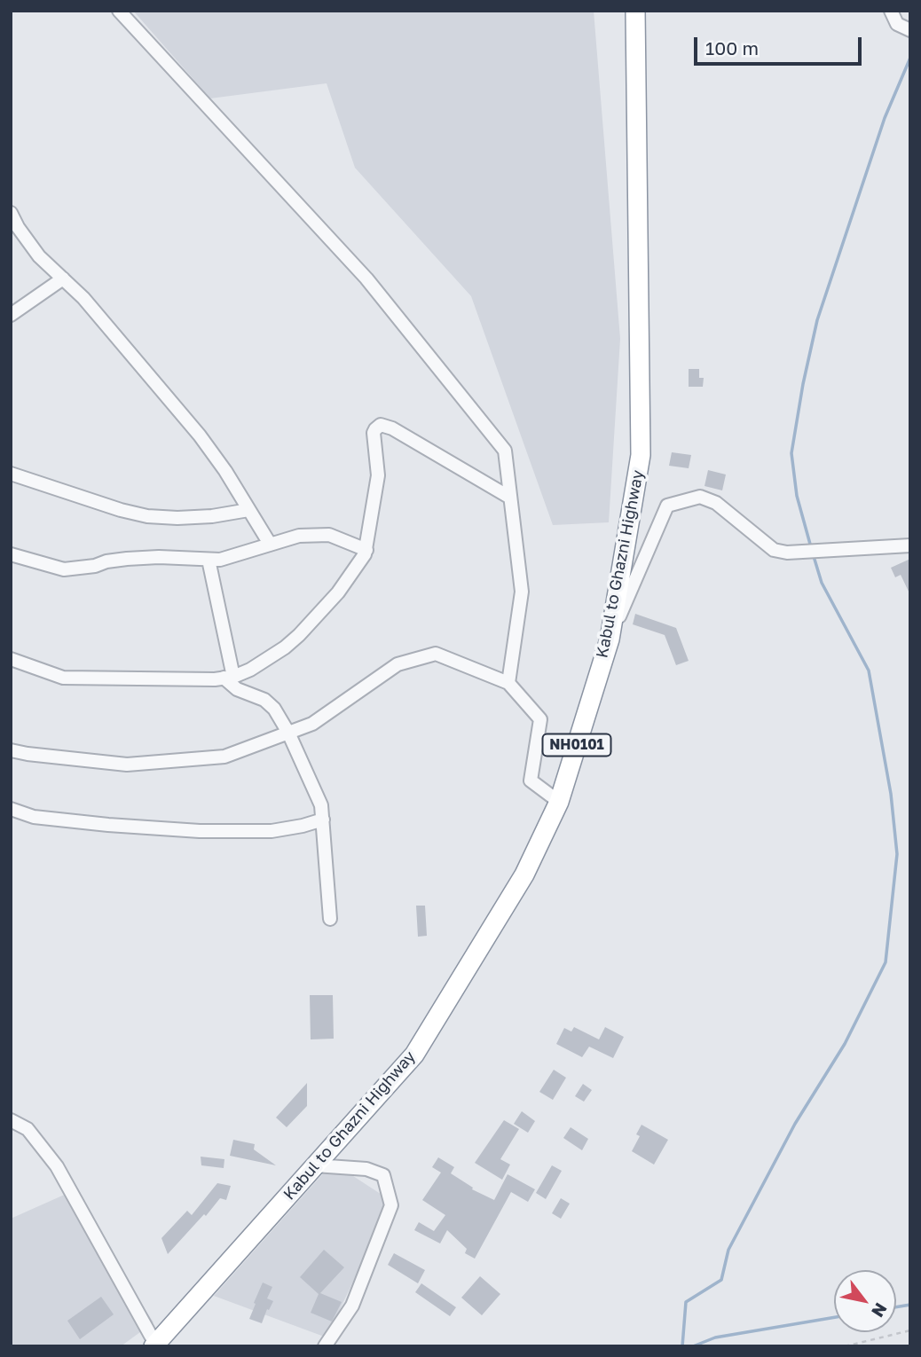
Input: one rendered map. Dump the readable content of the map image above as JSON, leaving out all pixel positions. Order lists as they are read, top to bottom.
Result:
{
  "streets": {
    "highway": ["Kabul to Ghazni Highway", "NH0101"]
  },
  "scale_bar": "100 m",
  "north": "bottom right"
}
